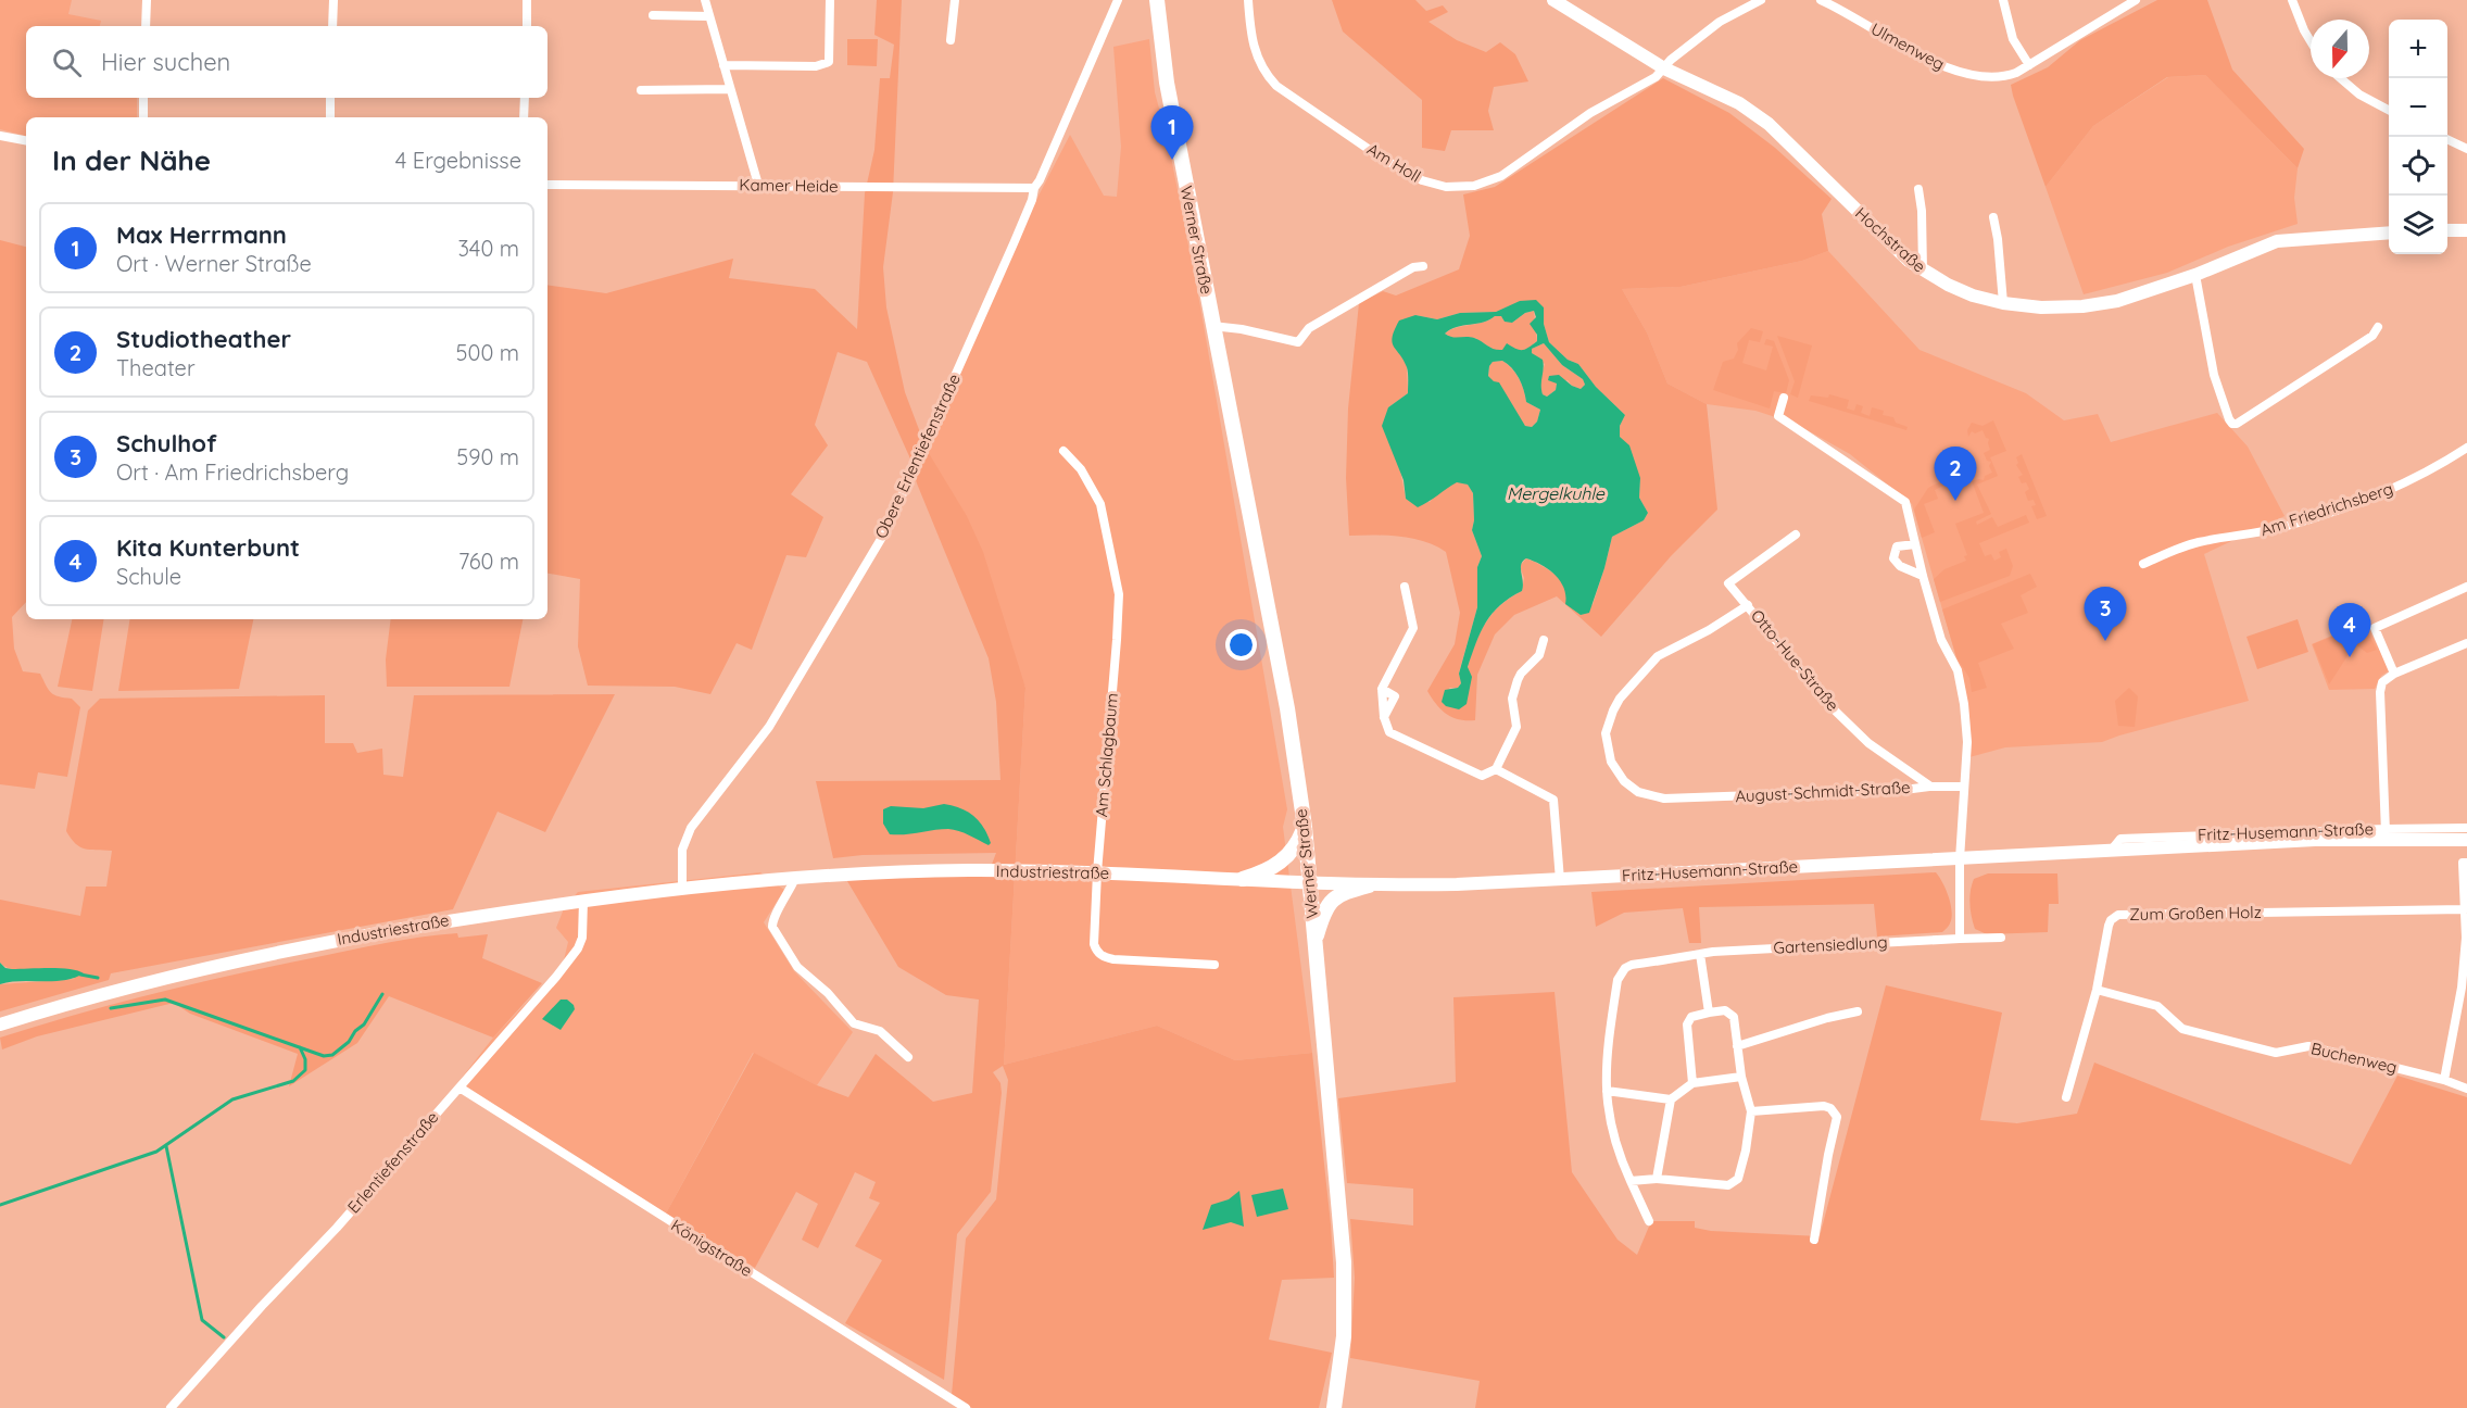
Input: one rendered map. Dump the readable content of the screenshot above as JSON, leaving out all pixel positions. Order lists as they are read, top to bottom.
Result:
{
  "streets": {
    "main road": ["Werner Straße"],
    "street": [
      "Ulmenweg",
      "Am Holl",
      "Kamer Heide",
      "Hochstraße",
      "Obere Erlentiefenstraße",
      "Am Friedrichsberg",
      "Otto-Hue-Straße",
      "Am Schlagbaum",
      "August-Schmidt-Straße",
      "Fritz-Husemann-Straße",
      "Industriestraße",
      "Zum Großen Holz",
      "Gartensiedlung",
      "Buchenweg",
      "Erlentiefenstraße",
      "Königstraße"
    ]
  },
  "crossings": [
    ["Am Holl", "Hochstraße"],
    ["Kamer Heide", "Obere Erlentiefenstraße"],
    ["Werner Straße", "Fritz-Husemann-Straße"],
    ["Werner Straße", "Industriestraße"],
    ["Obere Erlentiefenstraße", "Industriestraße"],
    ["Otto-Hue-Straße", "August-Schmidt-Straße"],
    ["Am Schlagbaum", "Industriestraße"],
    ["Fritz-Husemann-Straße", "Industriestraße"],
    ["Industriestraße", "Erlentiefenstraße"],
    ["Zum Großen Holz", "Buchenweg"],
    ["Erlentiefenstraße", "Königstraße"]
  ],
  "water": ["Mergelkuhle"],
  "north": "bottom",
  "page": {
    "map_buttons": ["+", "−"],
    "search": "Hier suchen",
    "pins": [
      "1",
      "2",
      "3",
      "4"
    ],
    "heading": ["In der Nähe", "4 Ergebnisse"],
    "list": [
      {
        "mark": "1",
        "name": "Max Herrmann",
        "note": "Ort · Werner Straße",
        "value": "340 m"
      },
      {
        "mark": "2",
        "name": "Studiotheather",
        "note": "Theater",
        "value": "500 m"
      },
      {
        "mark": "3",
        "name": "Schulhof",
        "note": "Ort · Am Friedrichsberg",
        "value": "590 m"
      },
      {
        "mark": "4",
        "name": "Kita Kunterbunt",
        "note": "Schule",
        "value": "760 m"
      }
    ]
  }
}
